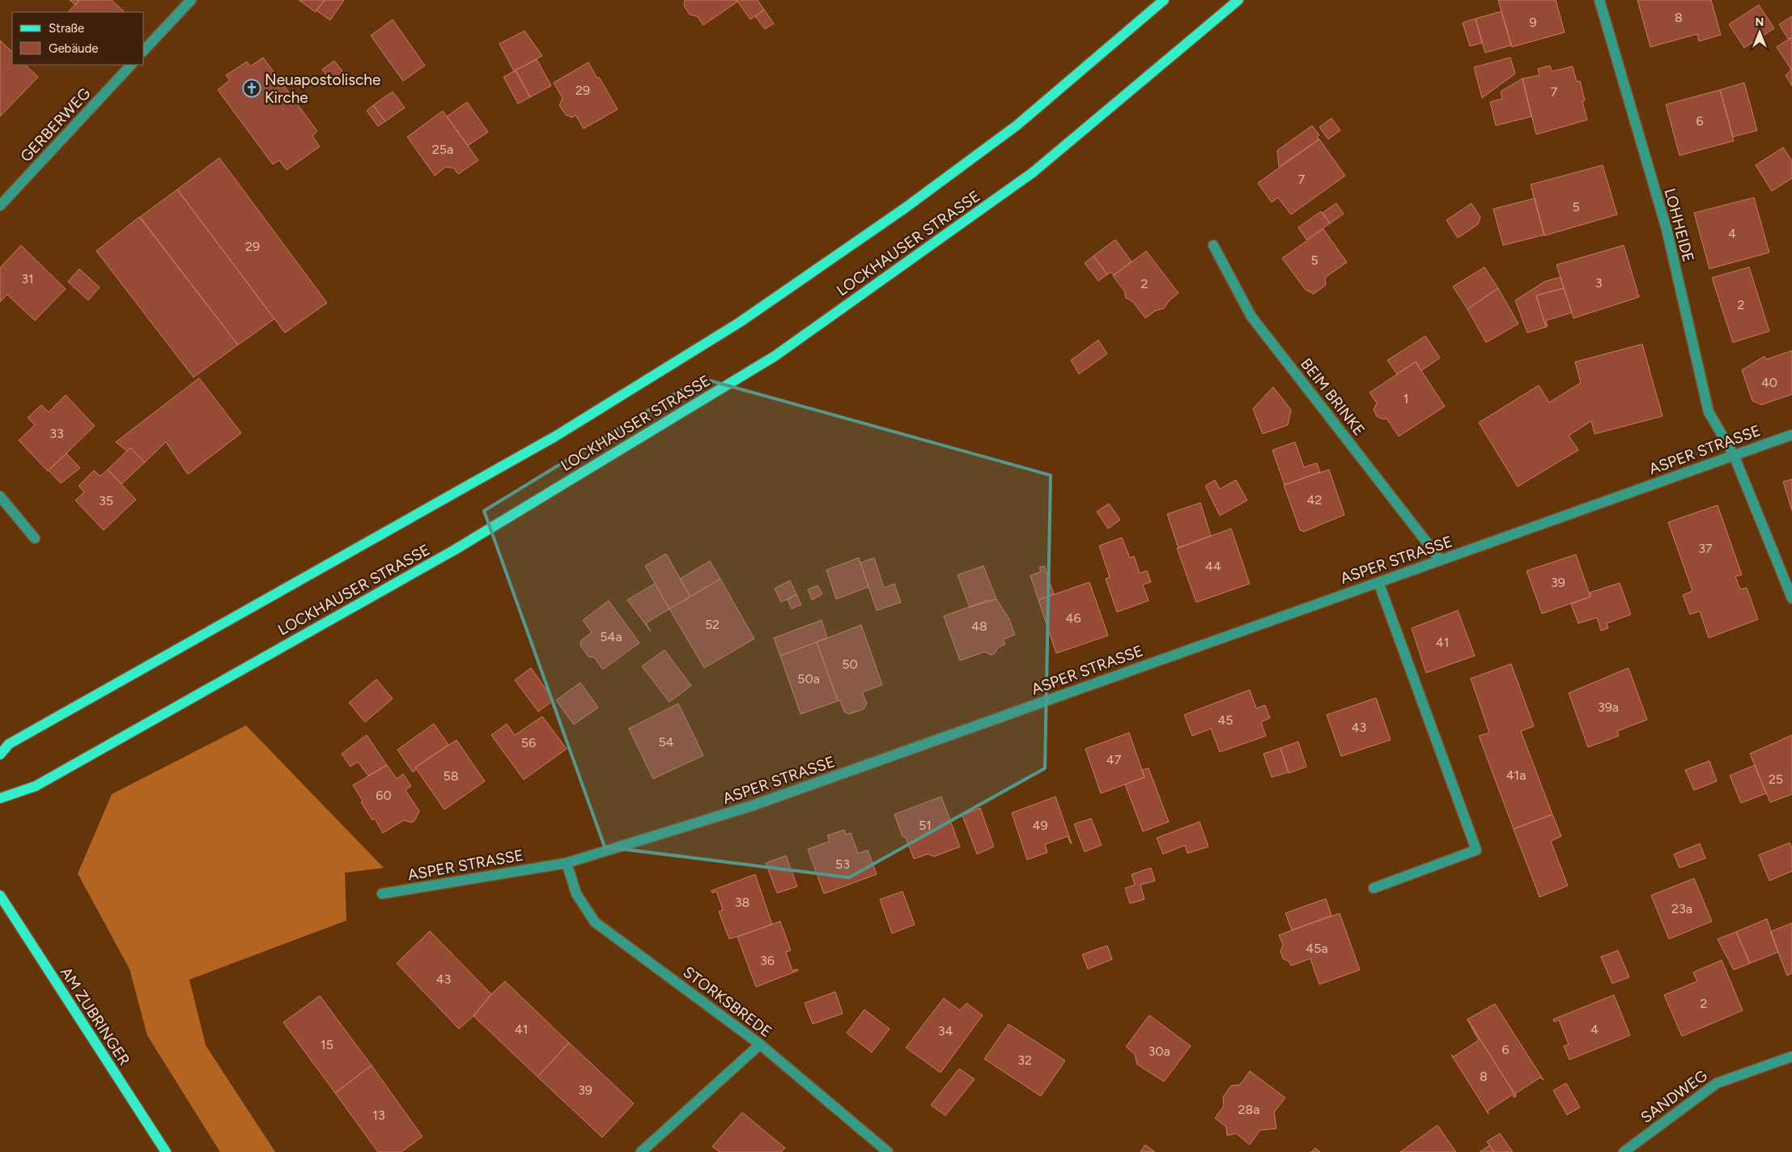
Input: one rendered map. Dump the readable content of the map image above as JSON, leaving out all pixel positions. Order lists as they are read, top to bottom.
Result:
{
  "streets": {
    "main road": ["LOCKHAUSER STRASSE", "AM ZUBRINGER"],
    "street": [
      "GERBERWEG",
      "LOHHEIDE",
      "BEIM BRINKE",
      "ASPER STRASSE",
      "STORKSBREDE",
      "SANDWEG"
    ]
  },
  "crossings": [
    ["LOHHEIDE", "ASPER STRASSE"],
    ["BEIM BRINKE", "ASPER STRASSE"],
    ["ASPER STRASSE", "STORKSBREDE"]
  ],
  "places": {
    "church": ["Neuapostolische Kirche"]
  },
  "house_numbers": [
    "8",
    "9",
    "29",
    "7",
    "6",
    "25a",
    "7",
    "5",
    "4",
    "29",
    "5",
    "31",
    "3",
    "2",
    "2",
    "40",
    "1",
    "33",
    "42",
    "35",
    "37",
    "44",
    "39",
    "46",
    "52",
    "48",
    "54a",
    "41",
    "50",
    "50a",
    "39a",
    "45",
    "43",
    "54",
    "56",
    "47",
    "41a",
    "58",
    "25",
    "60",
    "51",
    "49",
    "53",
    "38",
    "23a",
    "45a",
    "36",
    "43",
    "2",
    "41",
    "4",
    "34",
    "15",
    "6",
    "30a",
    "32",
    "8",
    "39",
    "28a",
    "13"
  ],
  "legend": ["Straße", "Gebäude"],
  "north": "top"
}
